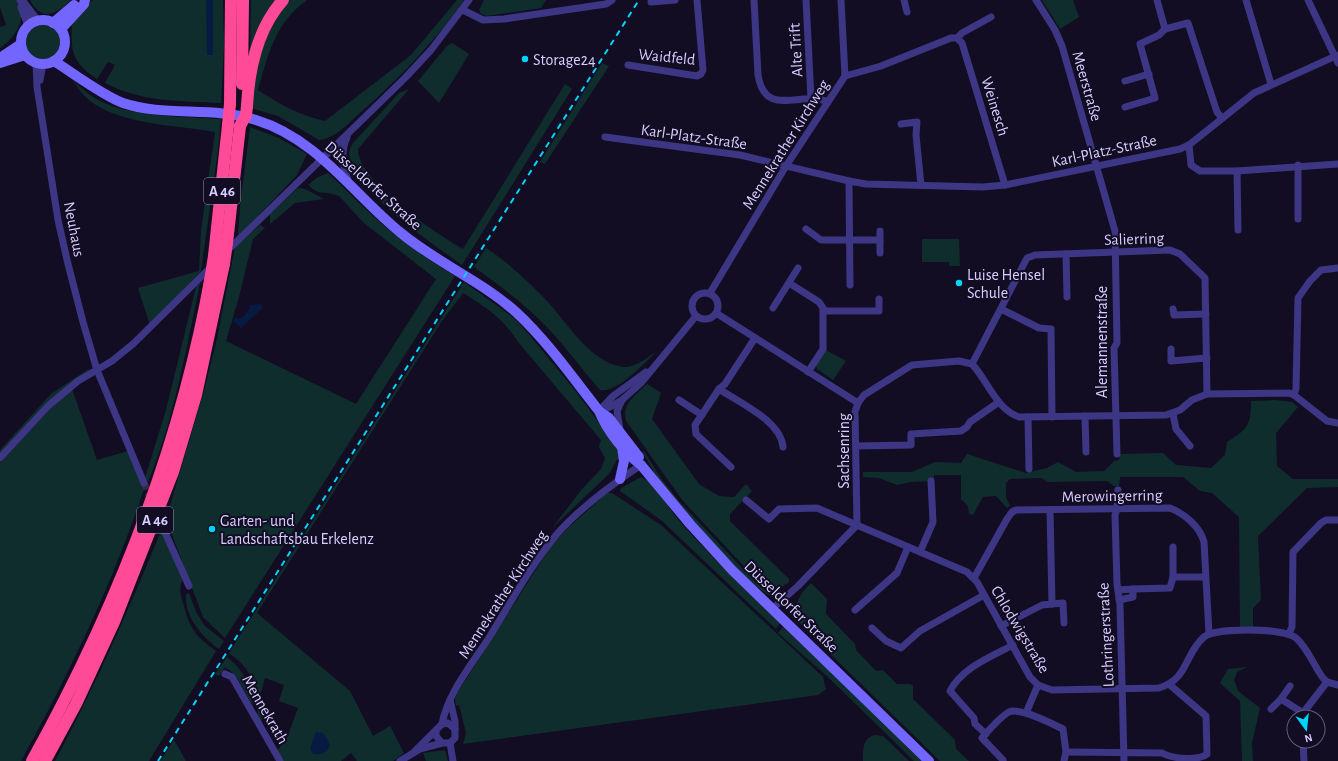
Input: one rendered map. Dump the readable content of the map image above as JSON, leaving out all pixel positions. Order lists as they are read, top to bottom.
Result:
{
  "streets": {
    "highway": ["A 46"],
    "main road": ["Düsseldorfer Straße"],
    "street": [
      "Alte Trift",
      "Waidfeld",
      "Meerstraße",
      "Weinesch",
      "Karl-Platz-Straße",
      "Mennekrather Kirchweg",
      "Neuhaus",
      "Salierring",
      "Alemannenstraße",
      "Sachsenring",
      "Merowingerring",
      "Chlodwigstraße",
      "Lothringerstraße",
      "Mennekrath"
    ]
  },
  "crossings": [
    ["Meerstraße", "Karl-Platz-Straße"],
    ["Meerstraße", "Alemannenstraße"],
    ["Weinesch", "Karl-Platz-Straße"],
    ["Karl-Platz-Straße", "Mennekrather Kirchweg"],
    ["Mennekrather Kirchweg", "Düsseldorfer Straße"],
    ["Mennekrather Kirchweg", "Sachsenring"],
    ["Düsseldorfer Straße", "Neuhaus"],
    ["Salierring", "Alemannenstraße"],
    ["Sachsenring", "Chlodwigstraße"],
    ["Merowingerring", "Chlodwigstraße"],
    ["Merowingerring", "Lothringerstraße"],
    ["Chlodwigstraße", "Lothringerstraße"]
  ],
  "places": ["Storage24", "Luise Hensel Schule", "Garten- und Landschaftsbau Erkelenz"],
  "north": "bottom"
}
